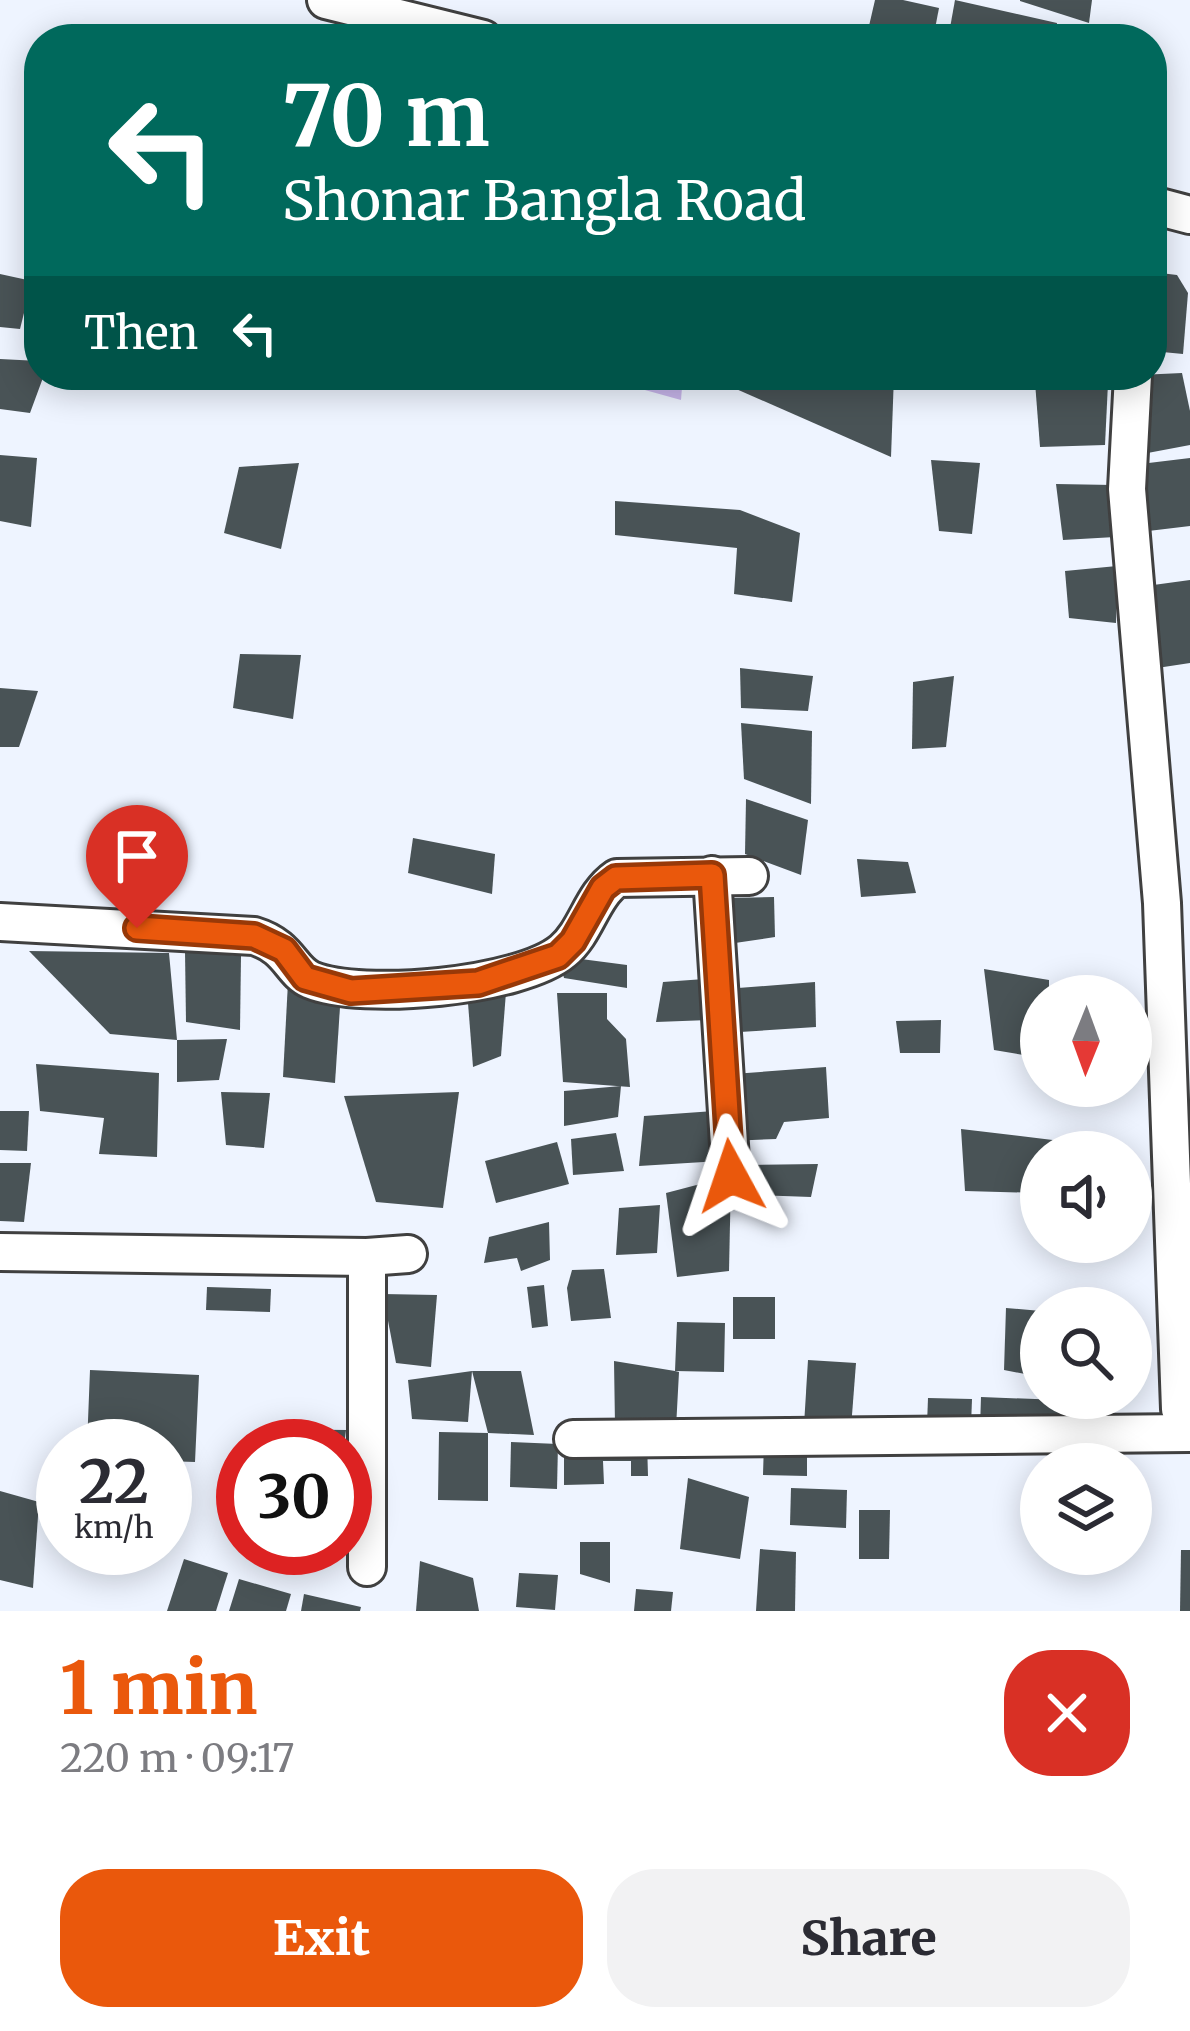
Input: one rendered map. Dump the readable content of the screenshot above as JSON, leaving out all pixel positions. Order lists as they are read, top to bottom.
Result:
{
  "north": "bottom",
  "page": {
    "turn": ["70 m", "Shonar Bangla Road"],
    "then": "Then",
    "speed": "22 km/h",
    "limit": "30",
    "heading": ["1 min", "220 m · 09:17"],
    "buttons": ["Exit", "Share"]
  }
}
